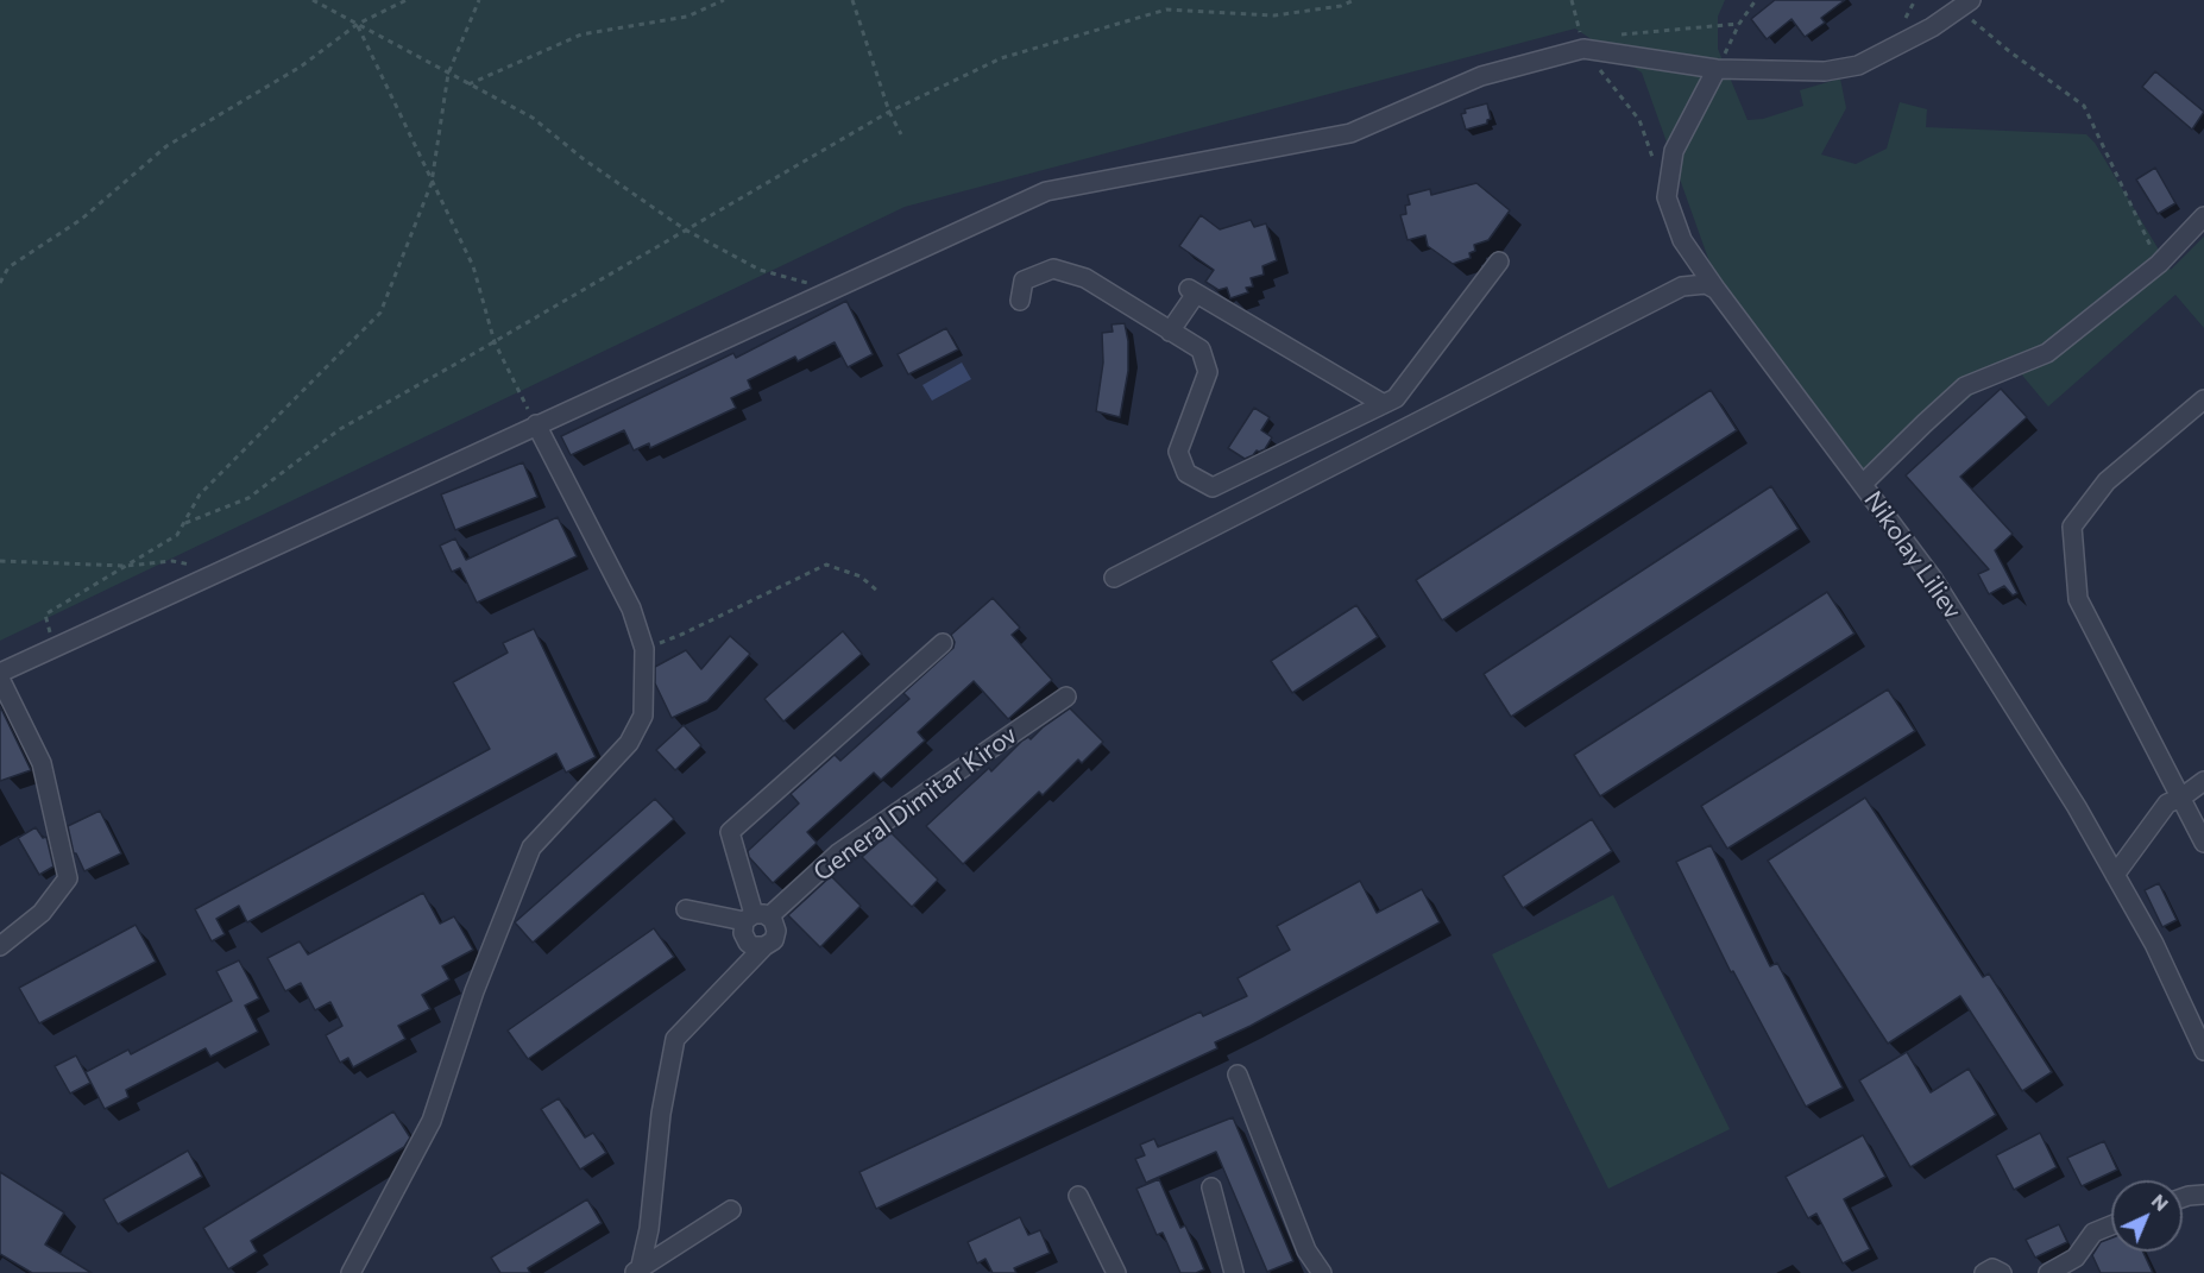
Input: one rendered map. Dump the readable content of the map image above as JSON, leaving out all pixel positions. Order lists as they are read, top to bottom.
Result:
{
  "streets": {
    "street": ["Nikolay Liliev", "General Dimitar Kirov"]
  },
  "north": "top right"
}
